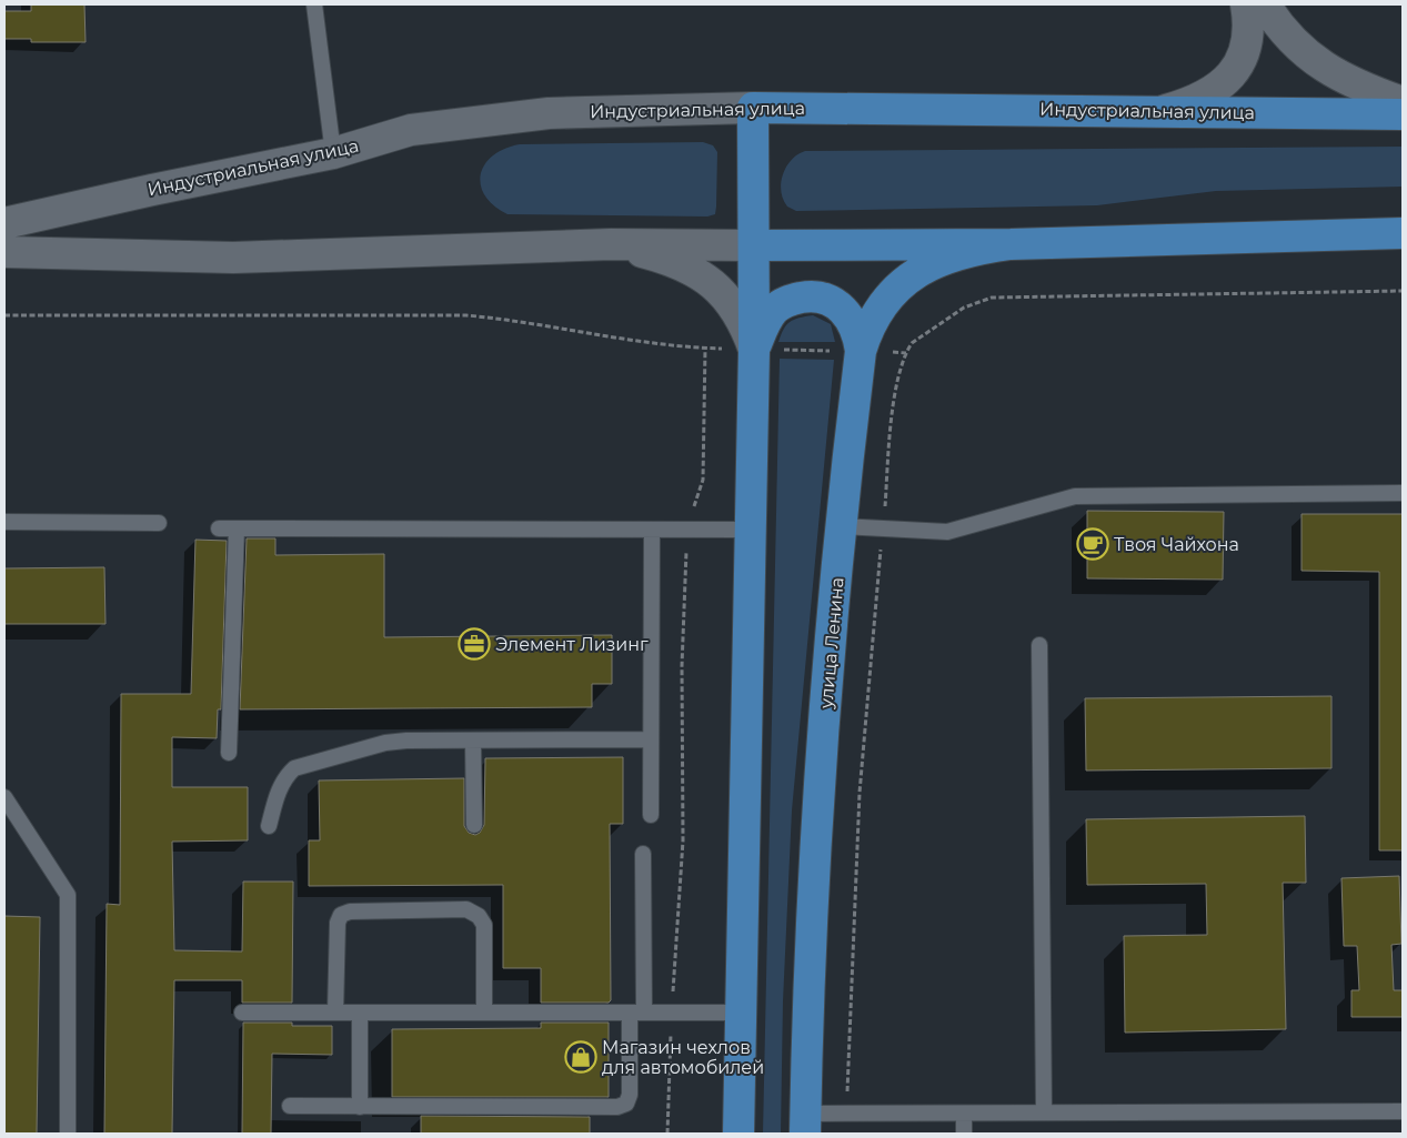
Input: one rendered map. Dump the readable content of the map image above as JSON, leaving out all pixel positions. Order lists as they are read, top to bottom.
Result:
{
  "streets": {
    "main road": ["Индустриальная улица", "улица Ленина"]
  },
  "places": {
    "cafe": ["Твоя Чайхона"],
    "office": ["Элемент Лизинг"],
    "shop": ["Магазин чехлов для автомобилей"]
  }
}
